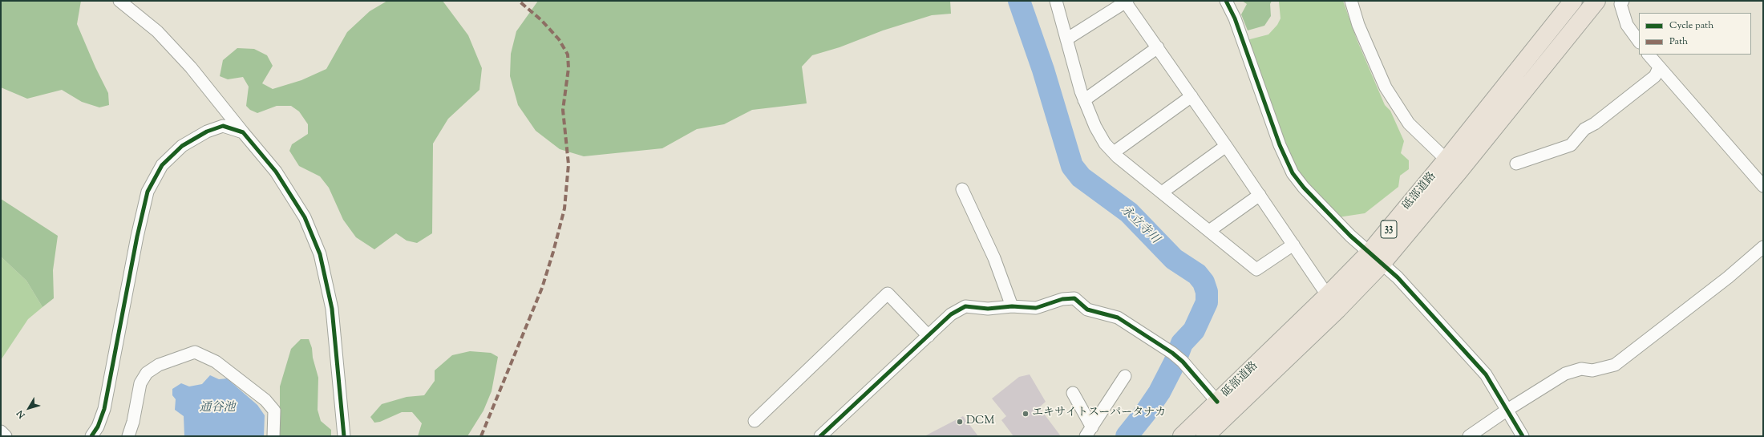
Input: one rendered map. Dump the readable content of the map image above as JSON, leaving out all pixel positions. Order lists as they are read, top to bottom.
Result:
{
  "streets": {
    "highway": ["砥部道路", "33"]
  },
  "water": ["永立寺川", "通谷池"],
  "places": ["エキサイトスーパータナカ", "DCM"],
  "legend": ["Cycle path", "Path"],
  "north": "bottom left"
}
